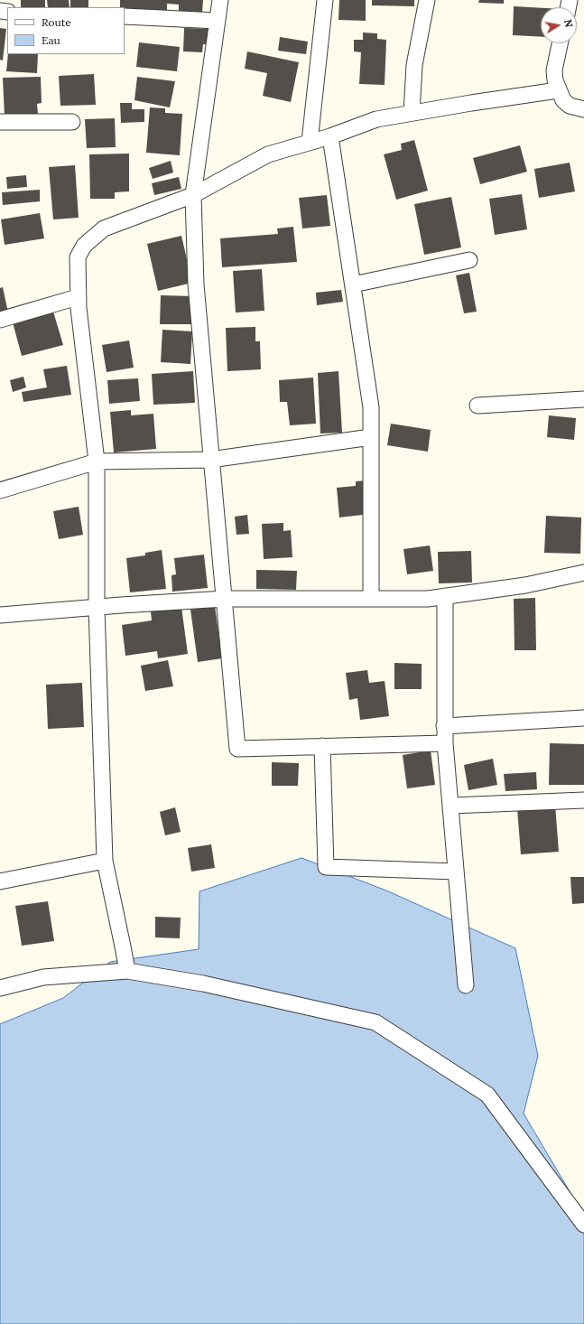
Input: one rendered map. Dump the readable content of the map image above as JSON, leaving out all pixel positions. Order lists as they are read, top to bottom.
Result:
{
  "legend": ["Route", "Eau"],
  "north": "right"
}
